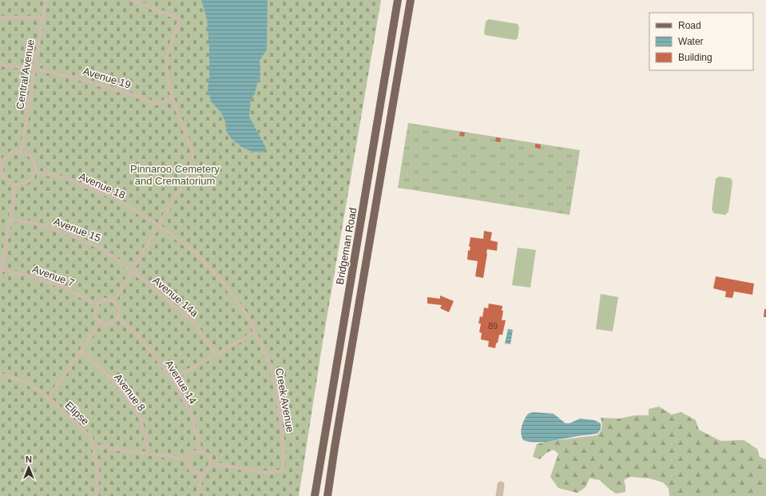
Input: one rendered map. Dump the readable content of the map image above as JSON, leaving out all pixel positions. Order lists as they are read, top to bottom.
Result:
{
  "streets": {
    "main road": ["Bridgeman Road"],
    "lane": [
      "Central Avenue",
      "Avenue 19",
      "Avenue 18",
      "Avenue 15",
      "Avenue 7",
      "Avenue 14a",
      "Avenue 14",
      "Avenue 8",
      "Creek Avenue",
      "Elipse"
    ]
  },
  "crossings": [
    ["Central Avenue", "Avenue 19"],
    ["Central Avenue", "Avenue 18"],
    ["Avenue 18", "Creek Avenue"],
    ["Avenue 15", "Avenue 14a"],
    ["Avenue 7", "Avenue 14"],
    ["Avenue 14", "Creek Avenue"]
  ],
  "parks": ["Pinnaroo Cemetery and Crematorium"],
  "house_numbers": ["89"],
  "legend": ["Road", "Water", "Building"],
  "north": "top"
}
